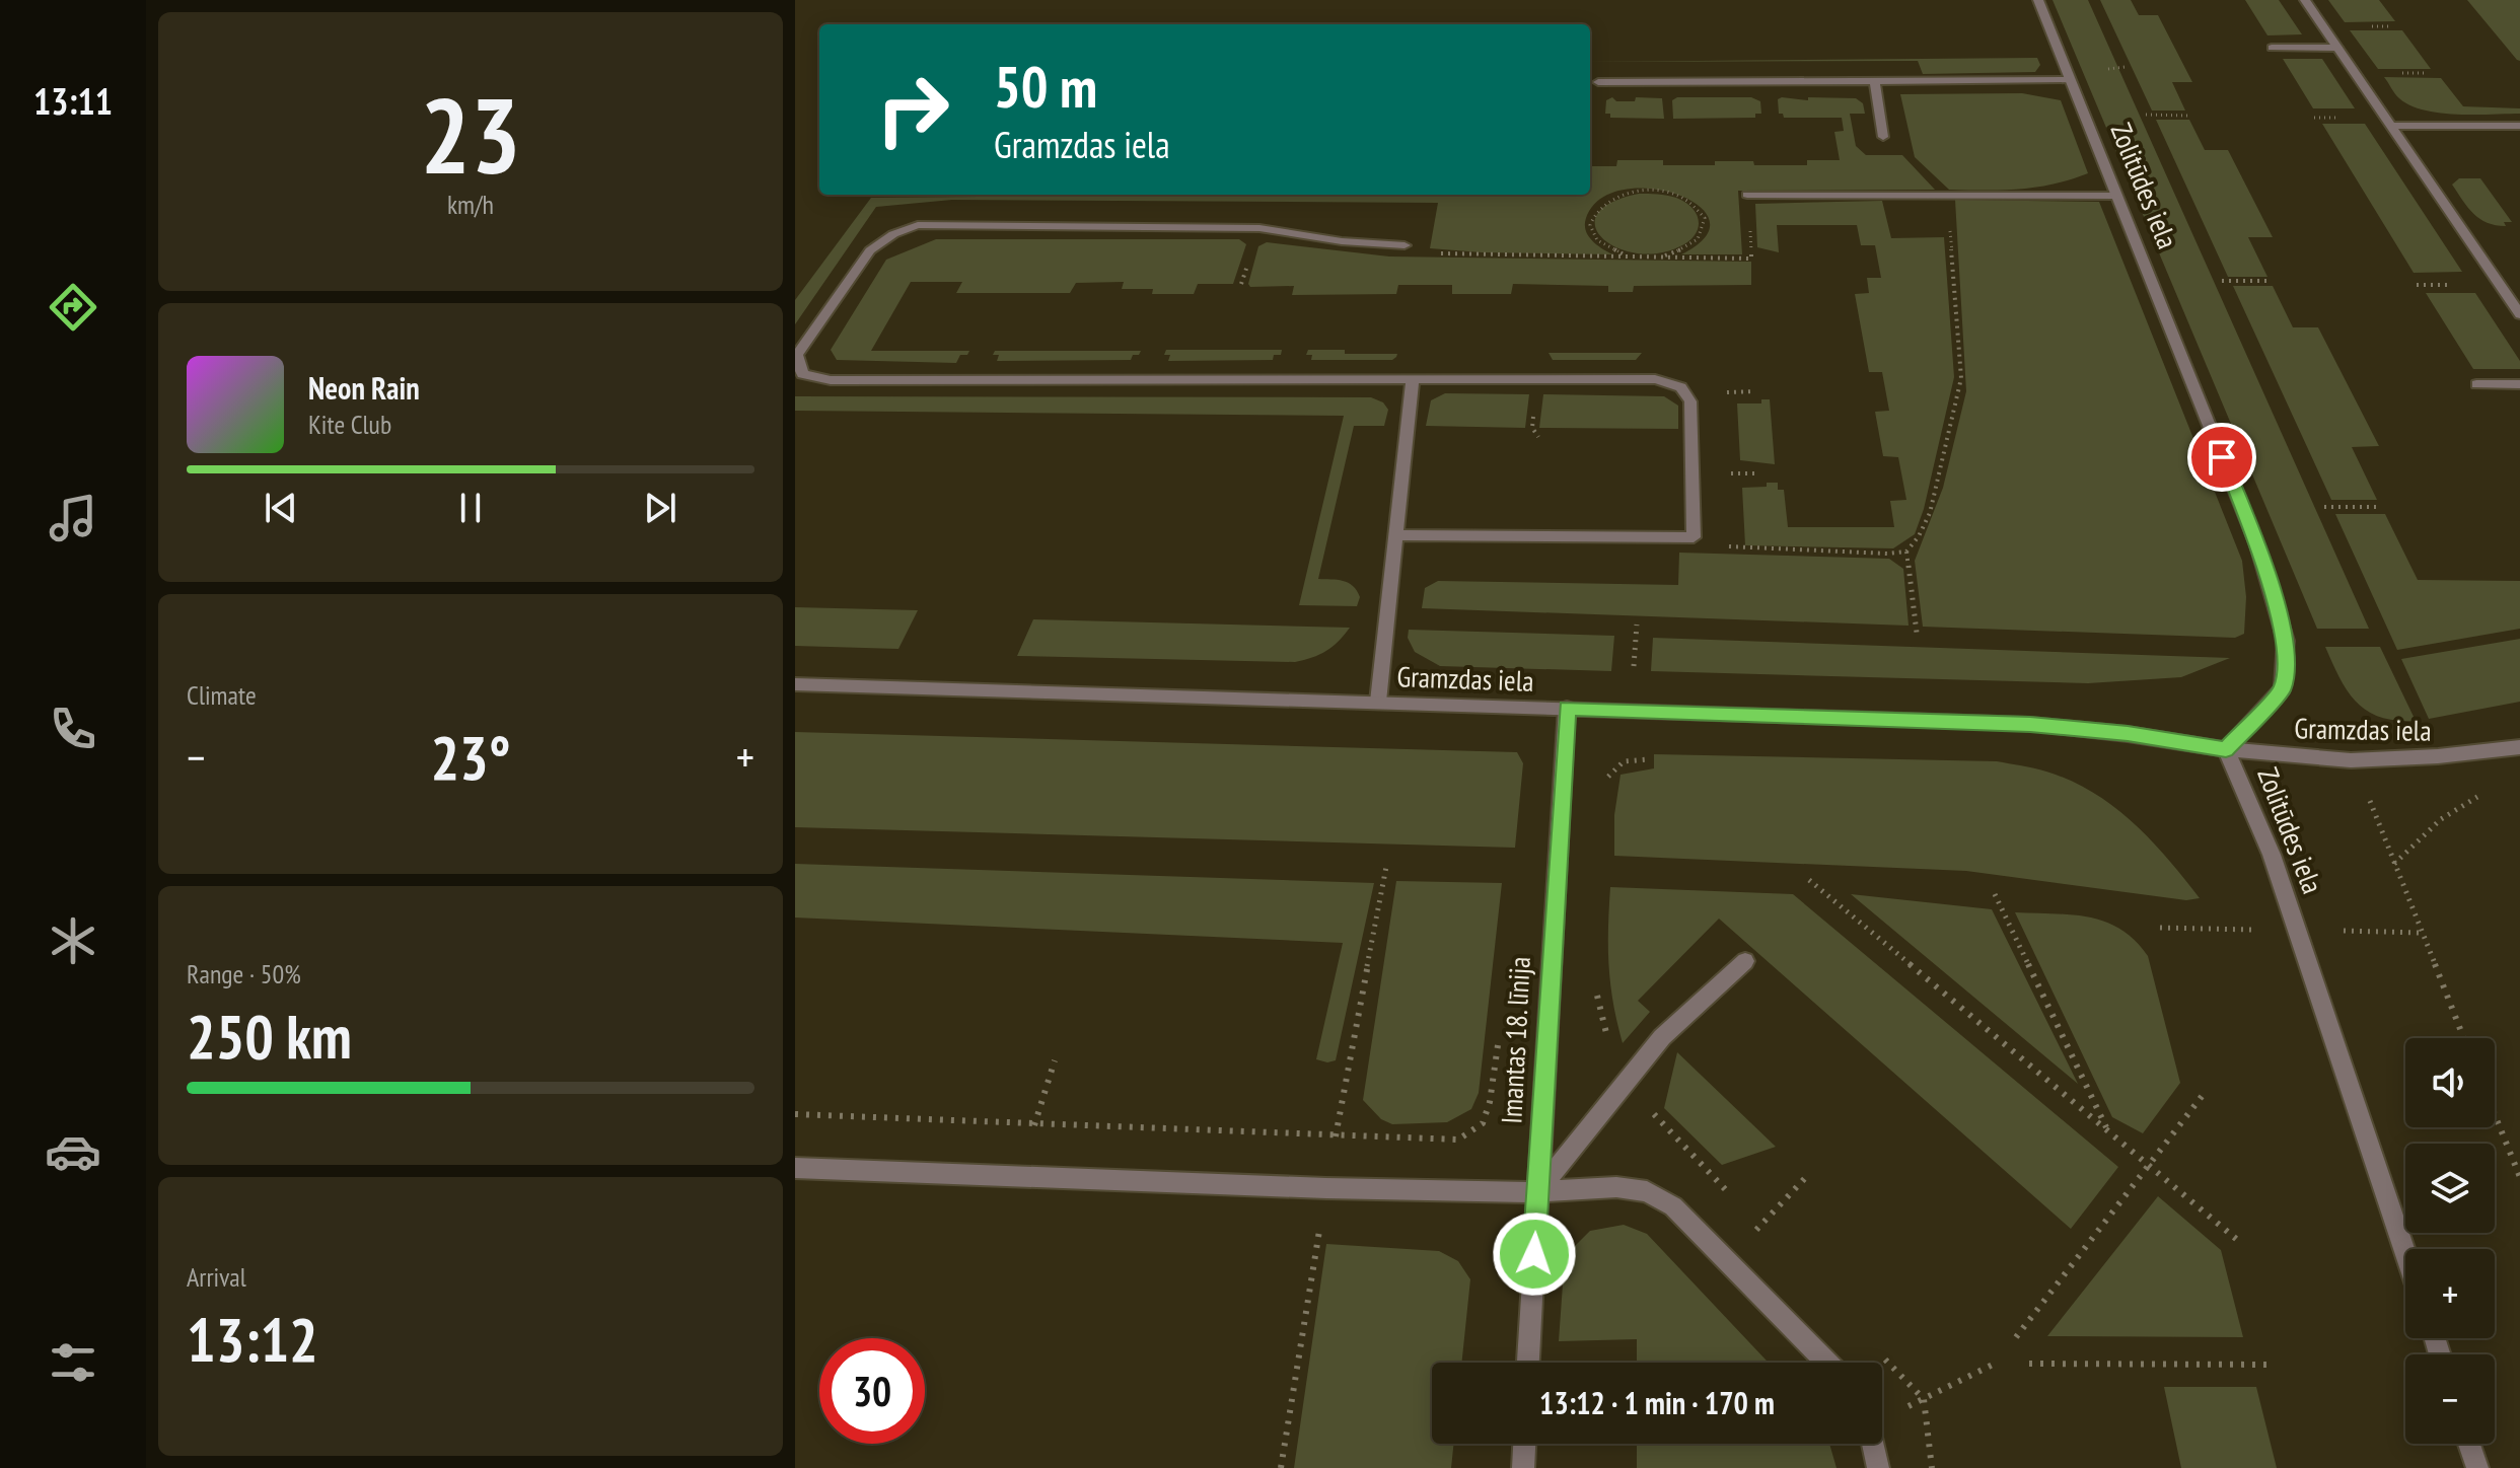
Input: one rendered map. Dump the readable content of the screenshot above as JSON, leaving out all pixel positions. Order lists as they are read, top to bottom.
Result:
{
  "streets": {
    "street": ["Zolitūdes iela", "Gramzdas iela", "Imantas 18. līnija"]
  },
  "crossings": [
    ["Zolitūdes iela", "Gramzdas iela"],
    ["Gramzdas iela", "Imantas 18. līnija"]
  ],
  "page": {
    "tabs": "13:11",
    "tile": [
      ["23", "km/h"],
      "Climate",
      ["Range · 50%", "250 km"],
      ["Arrival", "13:12"]
    ],
    "turn": ["50 m", "Gramzdas iela"],
    "song": ["Neon Rain", "Kite Club"],
    "heat": ["−", "23°", "+"],
    "map_buttons": ["+", "−"],
    "limit": "30",
    "trip": "13:12 · 1 min · 170 m"
  }
}
